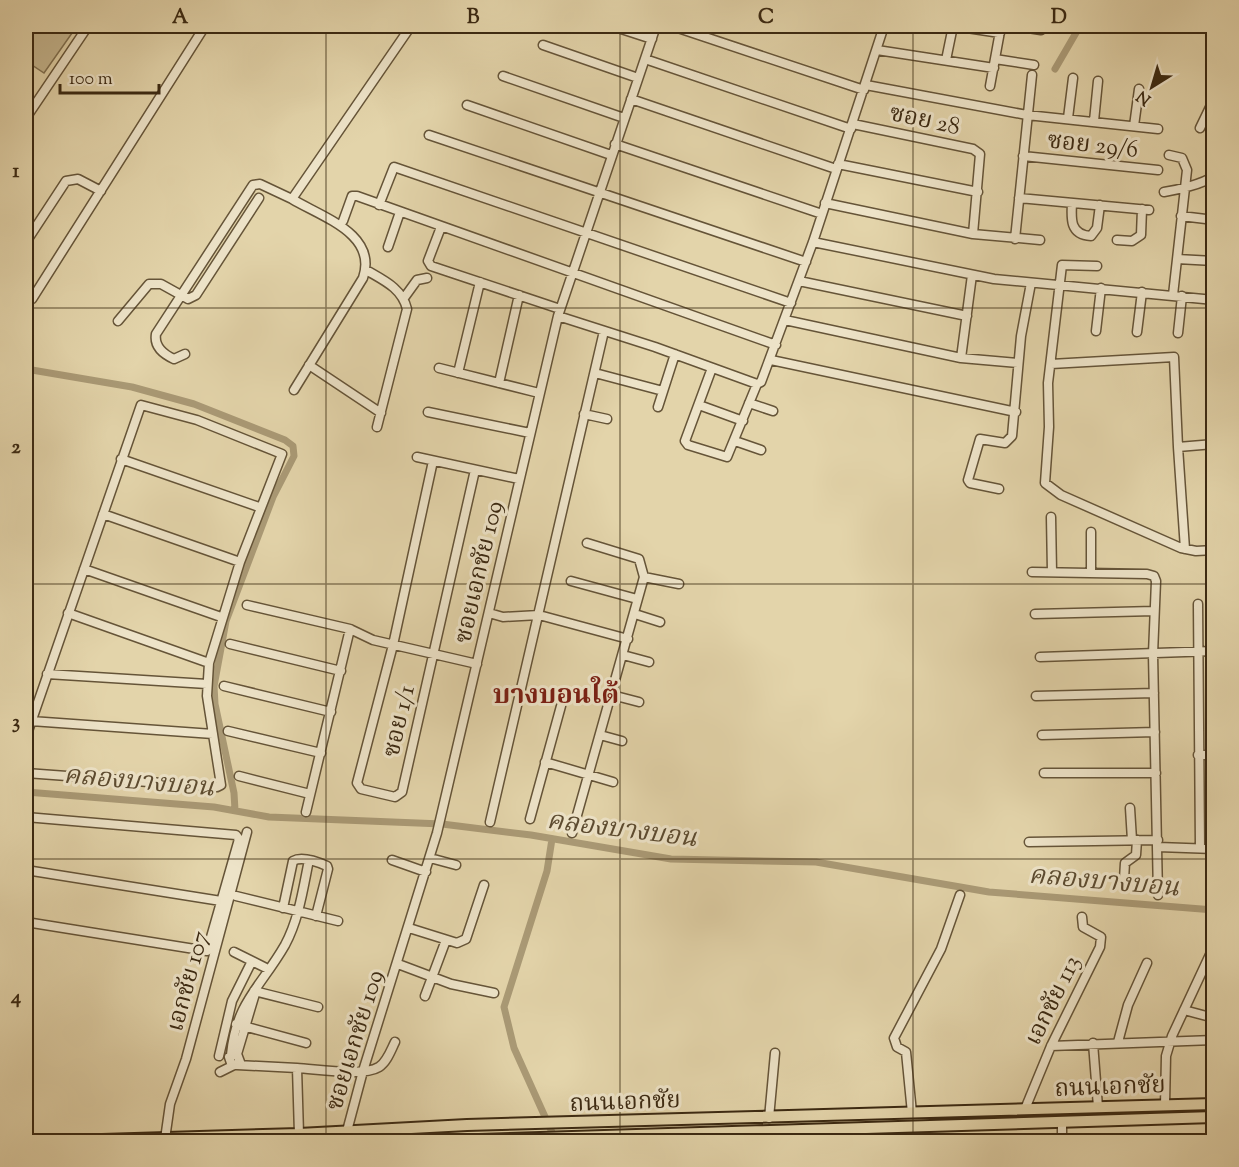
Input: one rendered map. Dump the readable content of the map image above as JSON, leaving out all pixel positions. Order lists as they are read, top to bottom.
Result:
{
  "streets": {
    "main road": ["ถนนเอกชัย"],
    "street": [
      "ซอย 28",
      "ซอย 29/6",
      "ซอยเอกชัย 109",
      "ซอย 1/1",
      "เอกชัย 107",
      "เอกชัย 113"
    ]
  },
  "crossings": [
    ["ซอย 28", "ซอยเอกชัย 109"],
    ["ซอยเอกชัย 109", "ถนนเอกชัย"],
    ["เอกชัย 107", "ถนนเอกชัย"],
    ["เอกชัย 113", "ถนนเอกชัย"]
  ],
  "districts": ["บางบอนใต้"],
  "water": ["คลองบางบอน"],
  "scale_bar": "100 m",
  "north": "bottom left",
  "grid": {
    "columns": [
      "A",
      "B",
      "C",
      "D"
    ],
    "rows": [
      "1",
      "2",
      "3",
      "4"
    ]
  }
}
